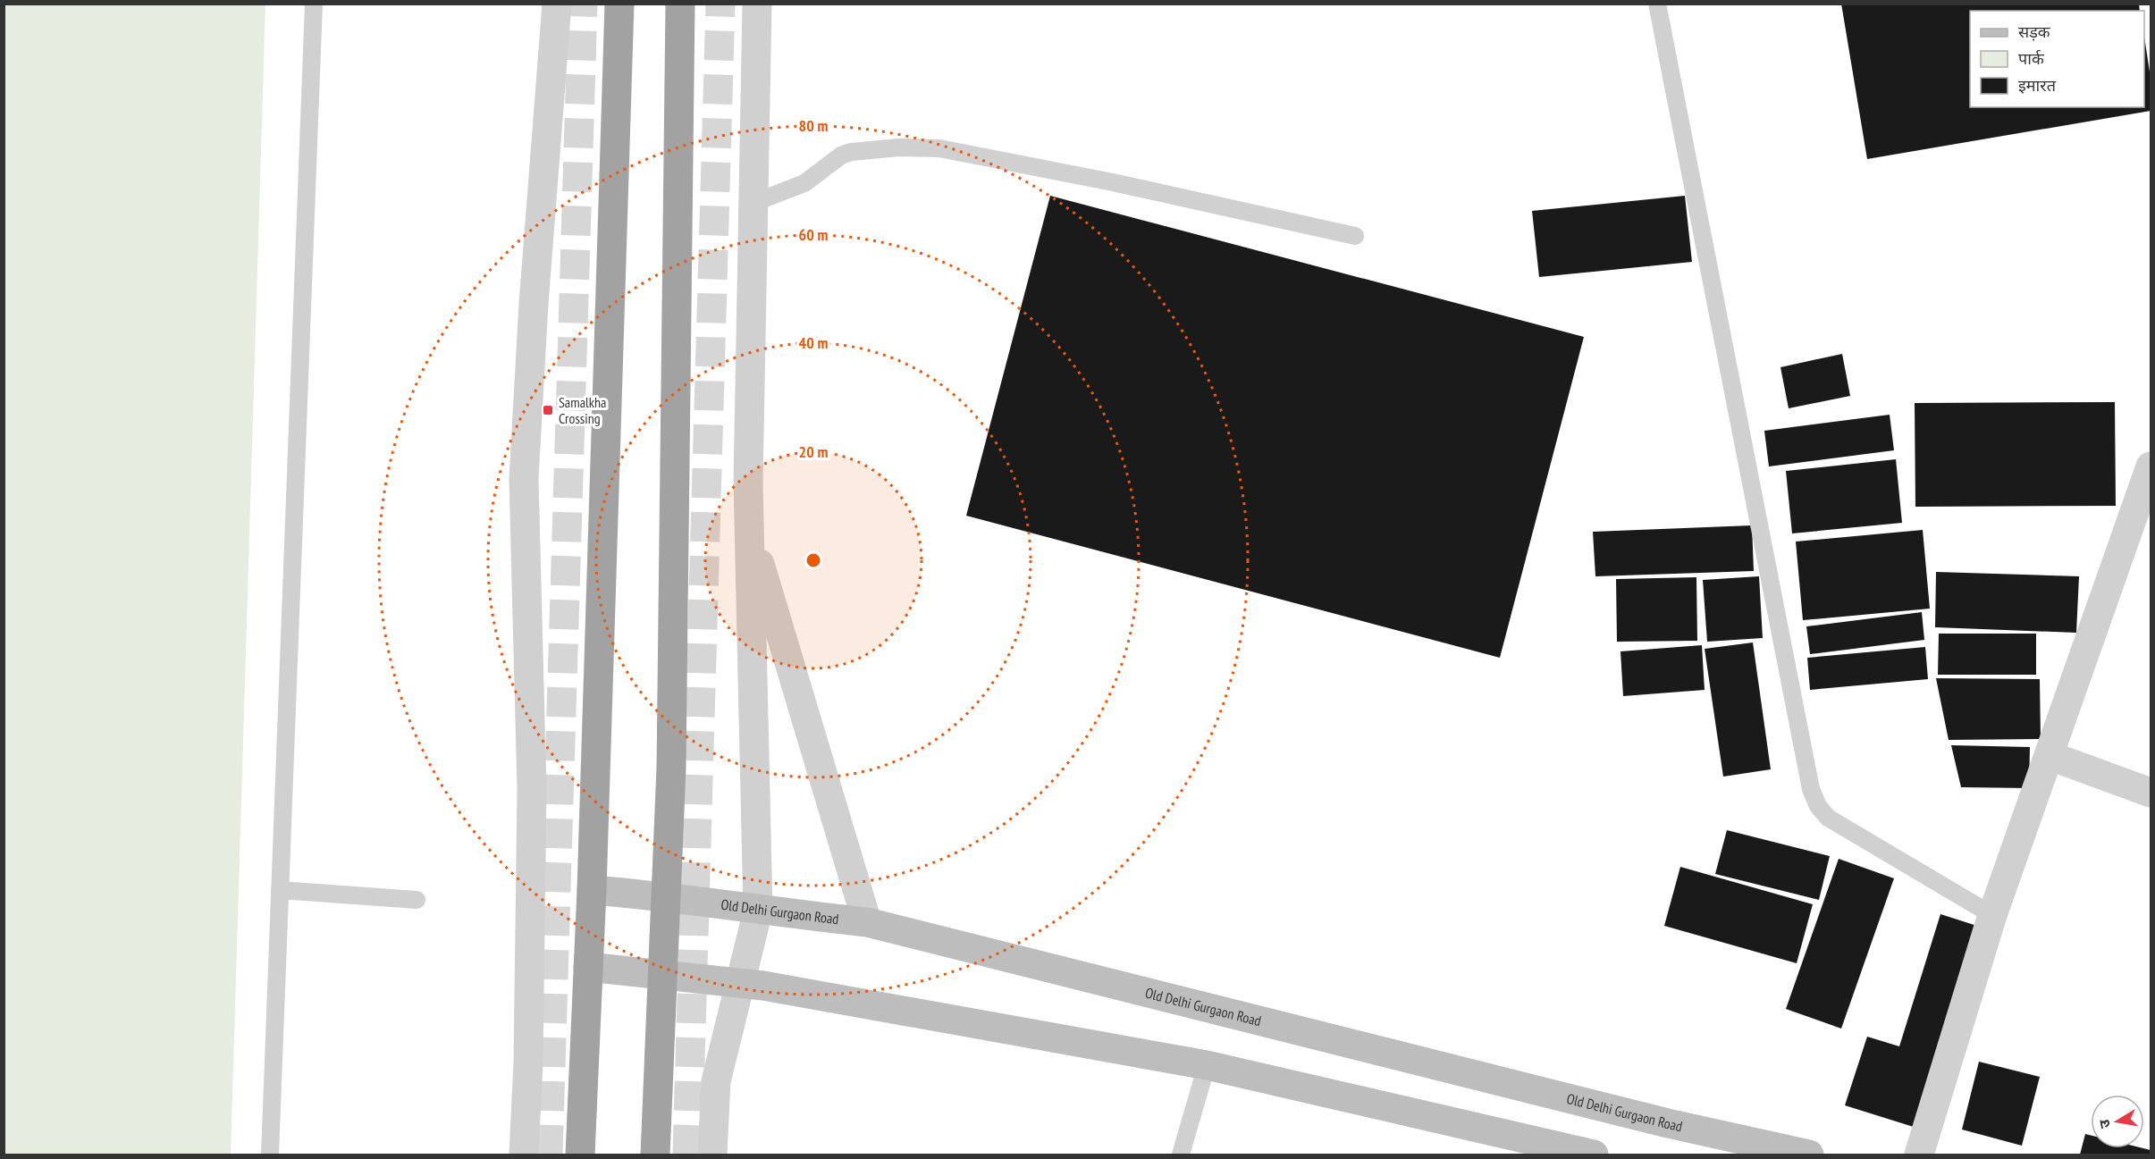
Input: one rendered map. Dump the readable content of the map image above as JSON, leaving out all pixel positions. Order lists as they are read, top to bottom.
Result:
{
  "streets": {
    "main road": ["Old Delhi Gurgaon Road"]
  },
  "places": {
    "transit": ["Samalkha Crossing"]
  },
  "legend": ["सड़क", "पार्क", "इमारत"],
  "north": "left",
  "rings": [
    "80 m",
    "60 m",
    "40 m",
    "20 m"
  ]
}
